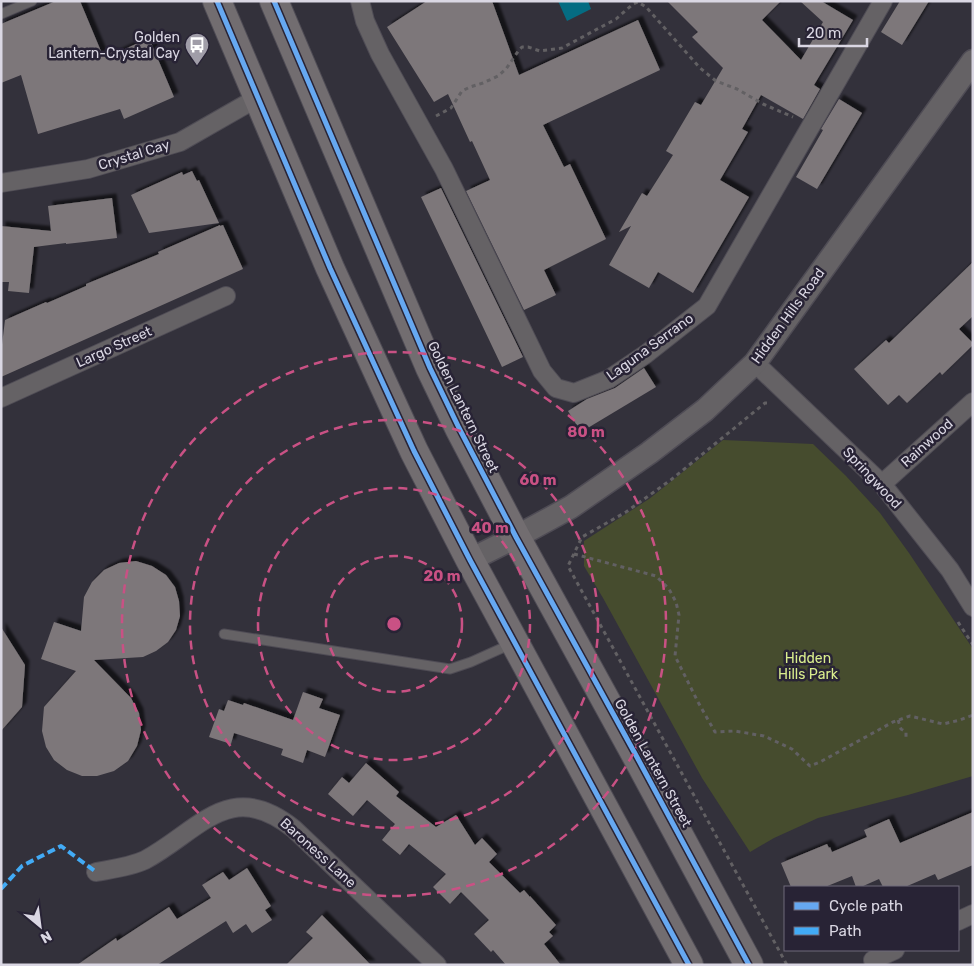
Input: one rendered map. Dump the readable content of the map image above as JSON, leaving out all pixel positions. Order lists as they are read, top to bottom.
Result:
{
  "streets": {
    "main road": ["Golden Lantern Street"],
    "street": [
      "Crystal Cay",
      "Hidden Hills Road",
      "Largo Street",
      "Laguna Serrano",
      "Rainwood",
      "Springwood",
      "Baroness Lane"
    ]
  },
  "crossings": [
    ["Hidden Hills Road", "Golden Lantern Street"],
    ["Hidden Hills Road", "Springwood"],
    ["Rainwood", "Springwood"]
  ],
  "parks": ["Hidden Hills Park"],
  "places": {
    "bus stop": ["Golden Lantern-Crystal Cay"]
  },
  "legend": ["Cycle path", "Path"],
  "scale_bar": "20 m",
  "north": "bottom right",
  "rings": [
    "80 m",
    "60 m",
    "40 m",
    "20 m"
  ]
}
